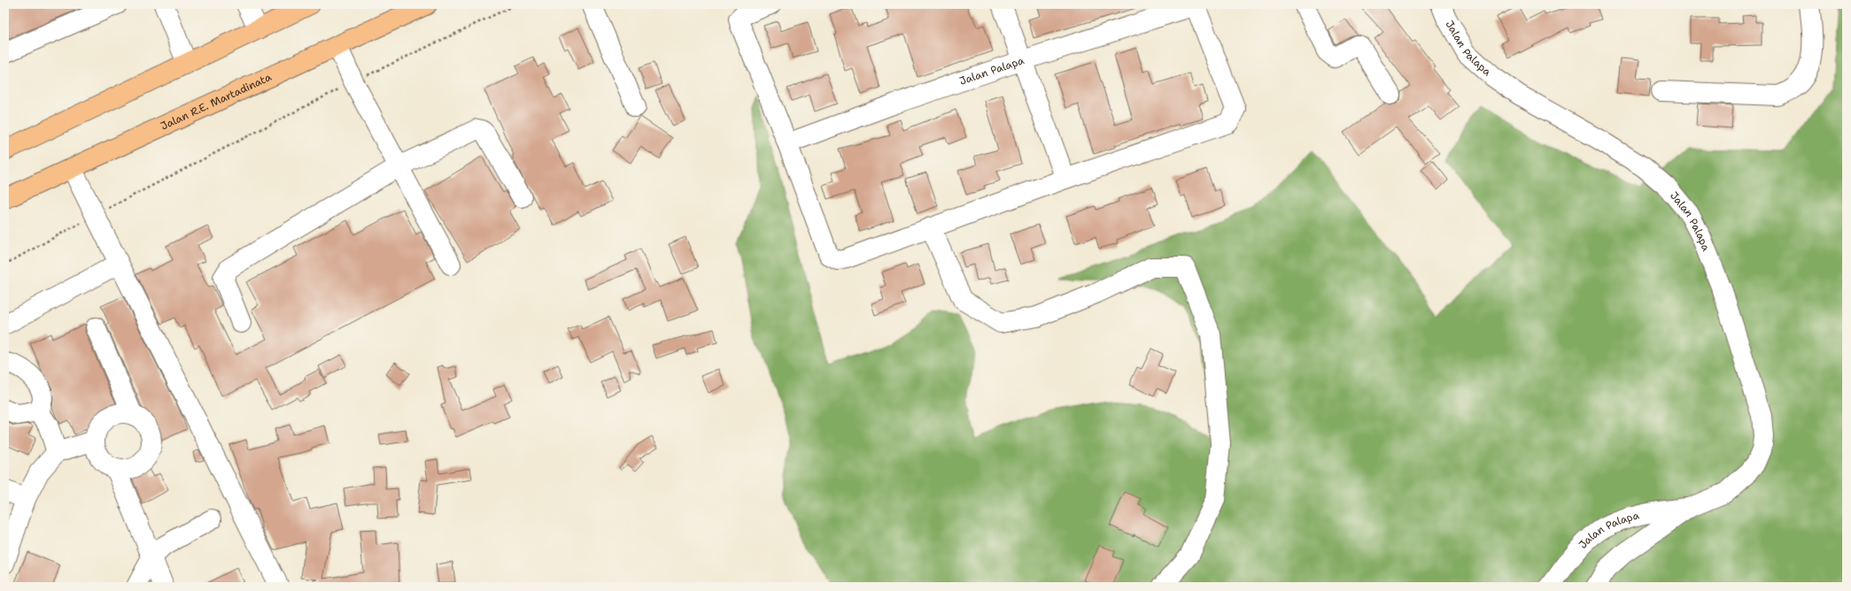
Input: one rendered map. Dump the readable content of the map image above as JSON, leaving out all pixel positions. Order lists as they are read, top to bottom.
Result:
{
  "streets": {
    "highway": ["Jalan R.E. Martadinata"],
    "street": ["Jalan Palapa"]
  }
}
